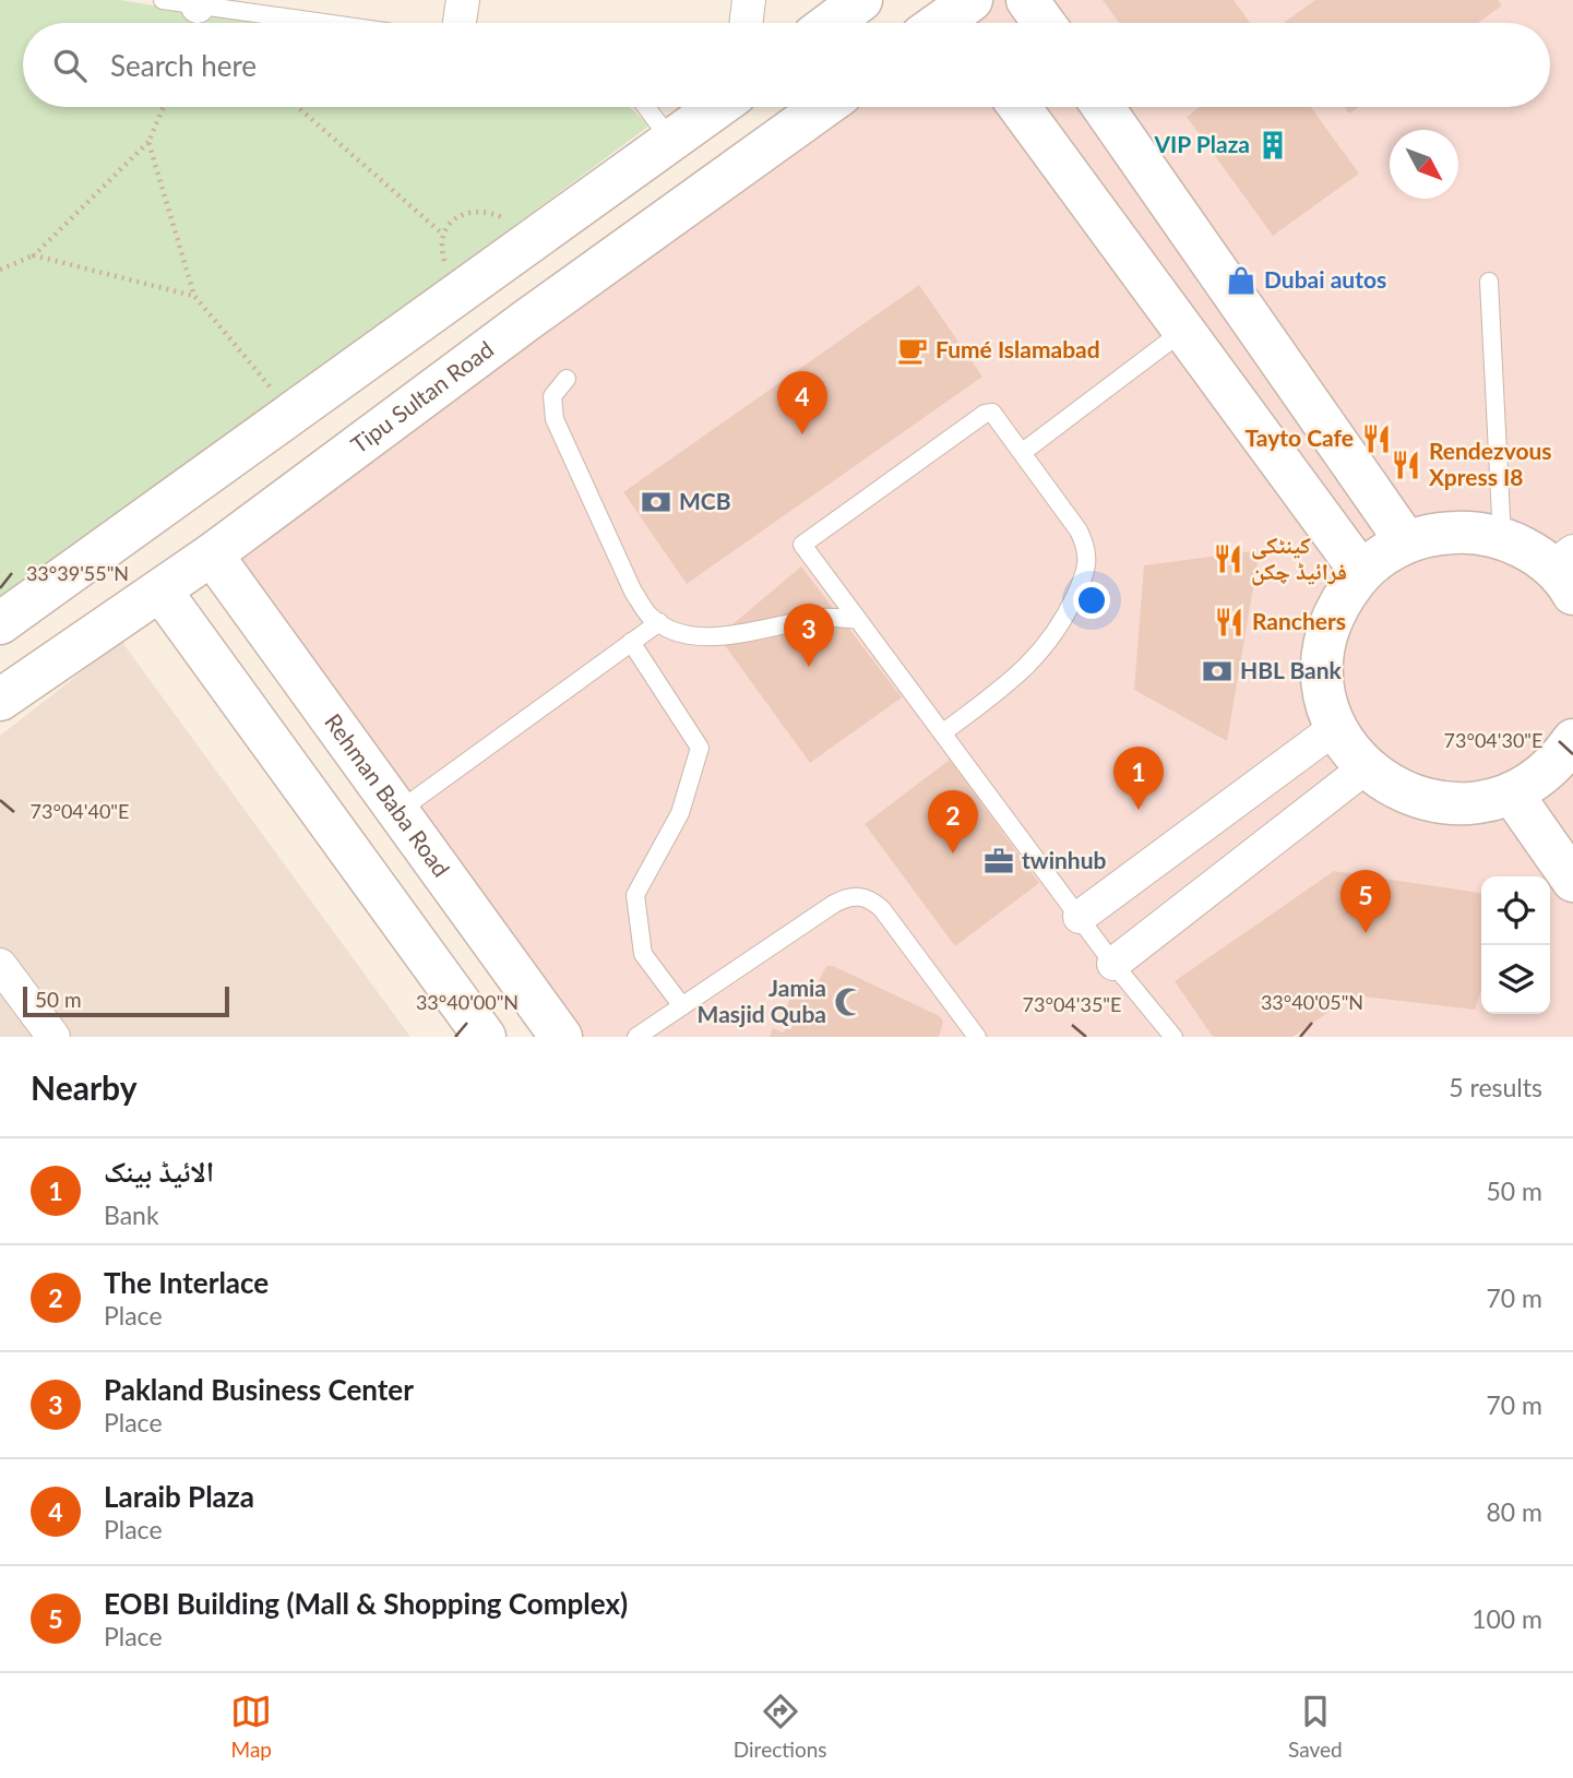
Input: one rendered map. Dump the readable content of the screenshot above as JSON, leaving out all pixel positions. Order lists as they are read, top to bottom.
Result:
{
  "streets": {
    "street": ["Tipu Sultan Road", "Rehman Baba Road"]
  },
  "crossings": [
    ["Tipu Sultan Road", "Rehman Baba Road"]
  ],
  "places": {
    "building": ["VIP Plaza"],
    "shop": ["Dubai autos"],
    "cafe": ["Fumé Islamabad"],
    "restaurant": [
      "Tayto Cafe",
      "Rendezvous Xpress I8",
      "کینٹکی فرائیڈ چکن",
      "Ranchers"
    ],
    "bank": ["MCB", "HBL Bank"],
    "office": ["twinhub"],
    "mosque": ["Jamia Masjid Quba"]
  },
  "scale_bar": "50 m",
  "north": "bottom right",
  "page": {
    "search": "Search here",
    "pins": [
      "4",
      "3",
      "1",
      "2",
      "5"
    ],
    "scale": "50 m",
    "heading": ["Nearby", "5 results"],
    "list": [
      {
        "mark": "1",
        "name": "الائیڈ بینک",
        "note": "Bank",
        "value": "50 m"
      },
      {
        "mark": "2",
        "name": "The Interlace",
        "note": "Place",
        "value": "70 m"
      },
      {
        "mark": "3",
        "name": "Pakland Business Center",
        "note": "Place",
        "value": "70 m"
      },
      {
        "mark": "4",
        "name": "Laraib Plaza",
        "note": "Place",
        "value": "80 m"
      },
      {
        "mark": "5",
        "name": "EOBI Building (Mall & Shopping Complex)",
        "note": "Place",
        "value": "100 m"
      }
    ],
    "nav": ["Map", "Directions", "Saved"]
  },
  "coordinates": [
    "33°39'55\"N",
    "73°04'30\"E",
    "73°04'40\"E",
    "33°40'00\"N",
    "33°40'05\"N",
    "73°04'35\"E"
  ]
}
